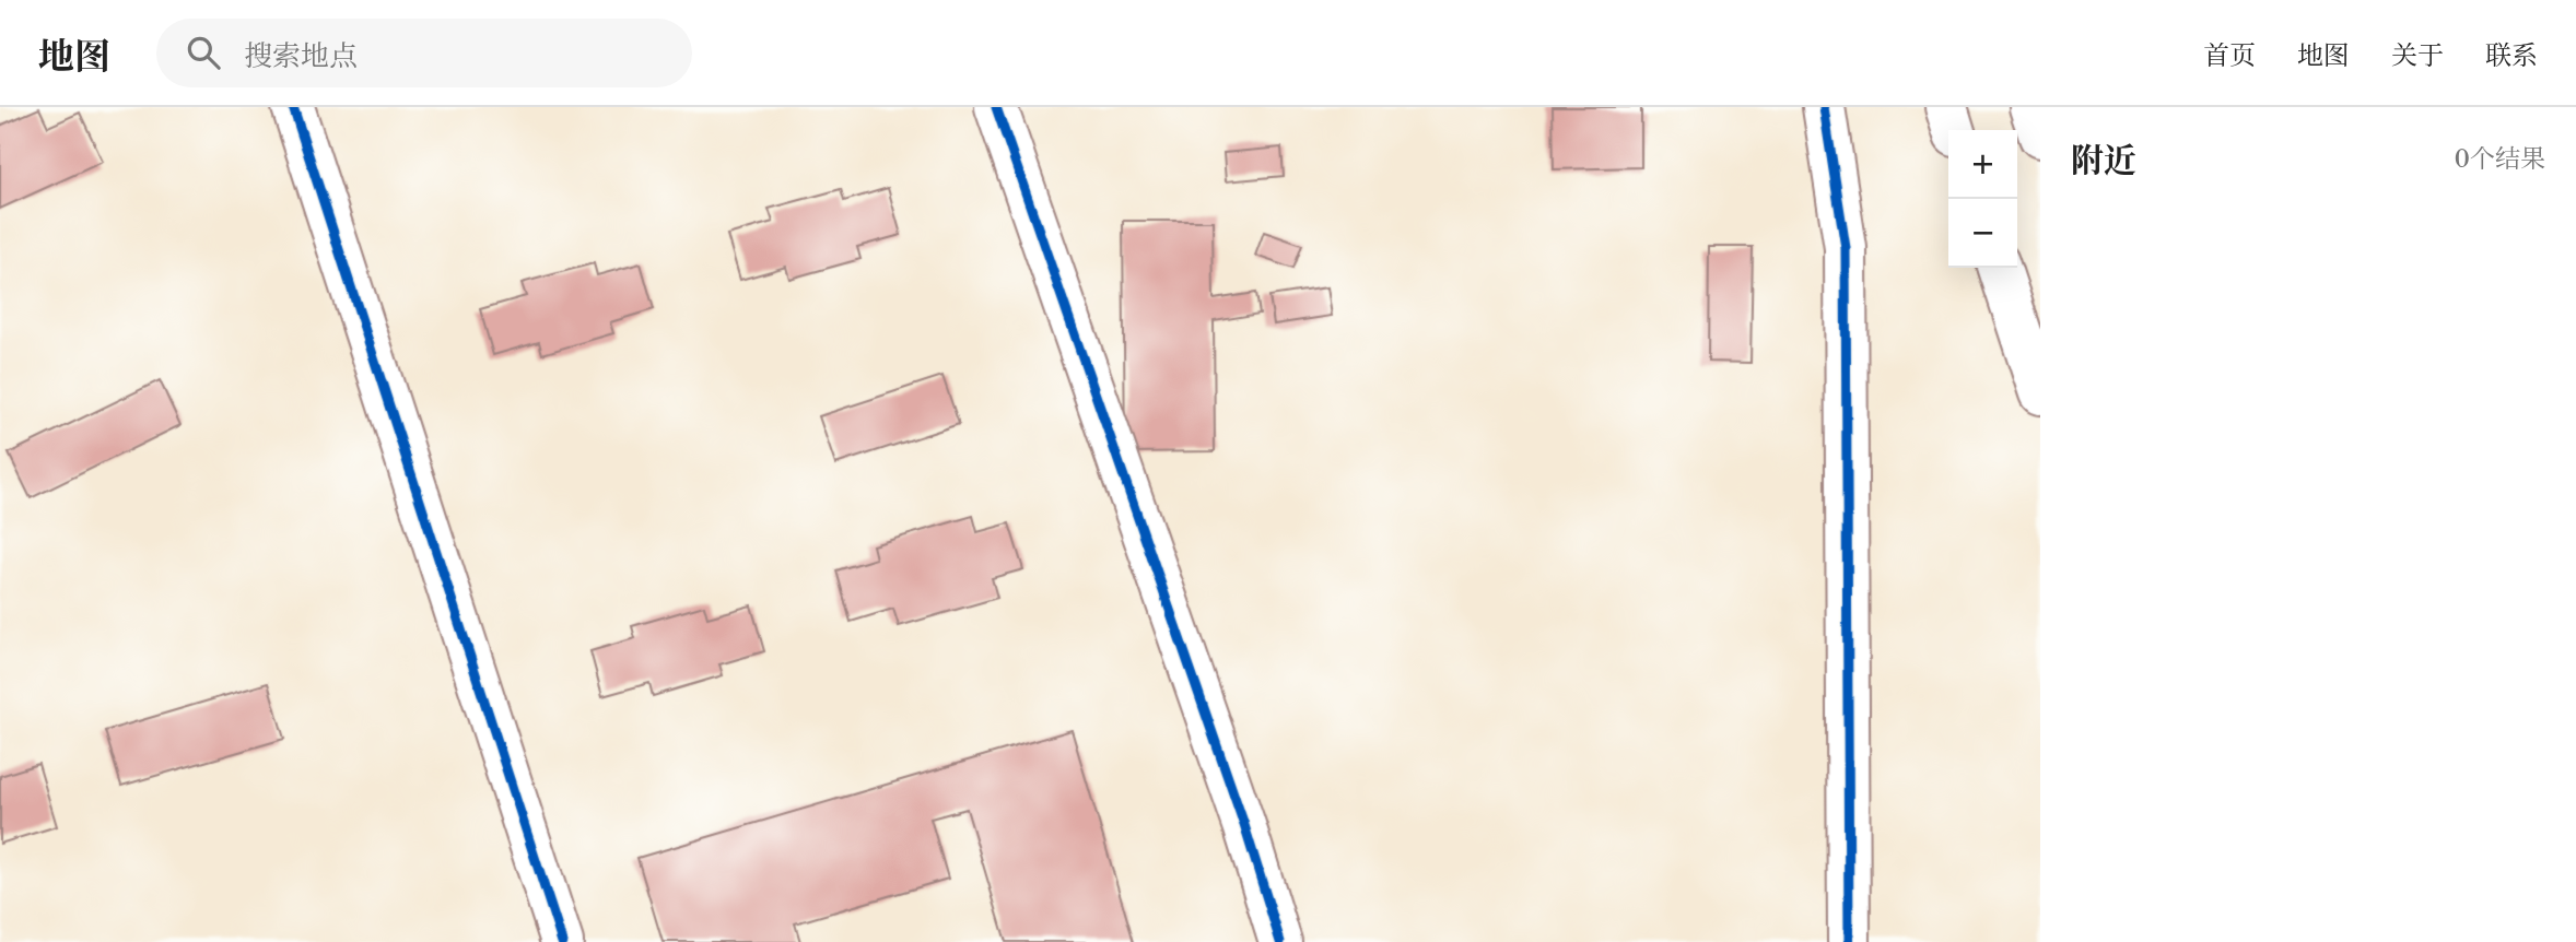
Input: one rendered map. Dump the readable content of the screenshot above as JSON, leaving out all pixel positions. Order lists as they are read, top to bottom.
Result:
{
  "page": {
    "header": "地图",
    "search": "搜索地点",
    "nav": [
      "首页",
      "地图",
      "关于",
      "联系"
    ],
    "heading": ["附近", "0个结果"],
    "map_buttons": ["+", "−"]
  }
}
